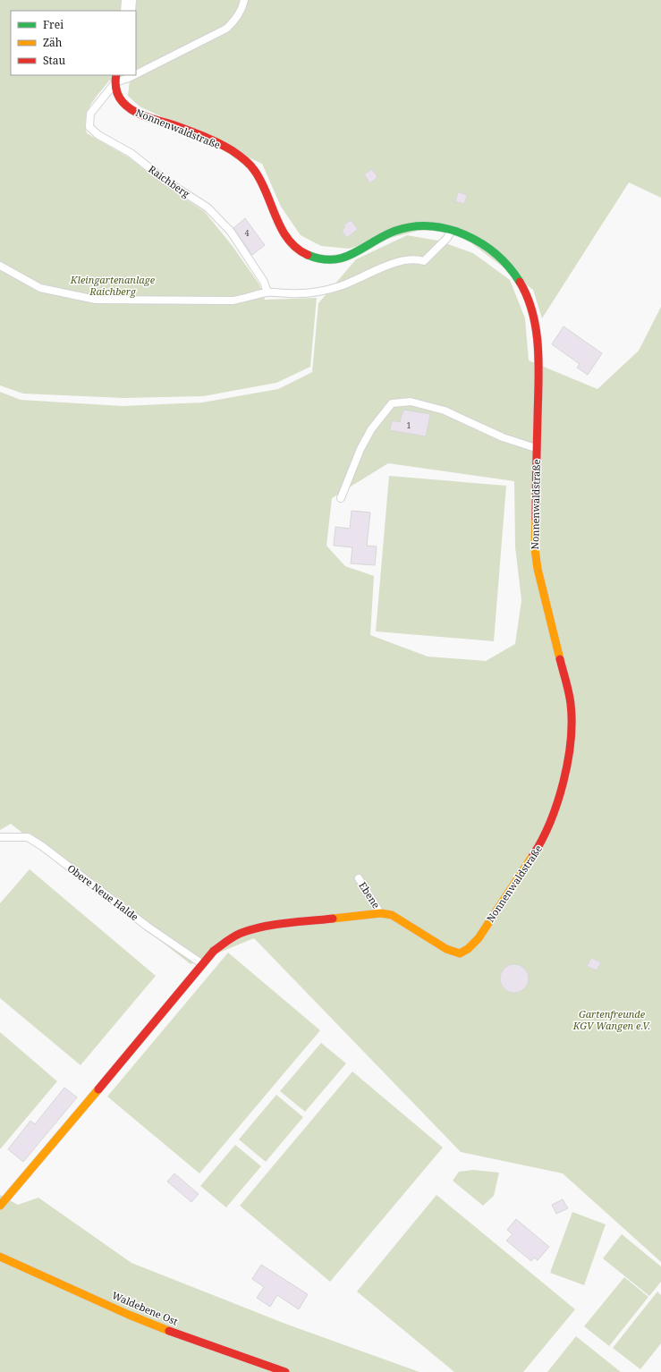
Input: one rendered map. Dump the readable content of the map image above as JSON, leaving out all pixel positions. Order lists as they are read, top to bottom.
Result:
{
  "streets": {
    "street": ["Nonnenwaldstraße", "Waldebene Ost"],
    "lane": ["Raichberg", "Obere Neue Halde", "Ebene"]
  },
  "crossings": [
    ["Nonnenwaldstraße", "Raichberg"],
    ["Nonnenwaldstraße", "Obere Neue Halde"],
    ["Nonnenwaldstraße", "Ebene"]
  ],
  "parks": ["Kleingartenanlage Raichberg", "Gartenfreunde KGV Wangen e.V."],
  "house_numbers": ["4", "1"],
  "legend": ["Frei", "Zäh", "Stau"]
}
